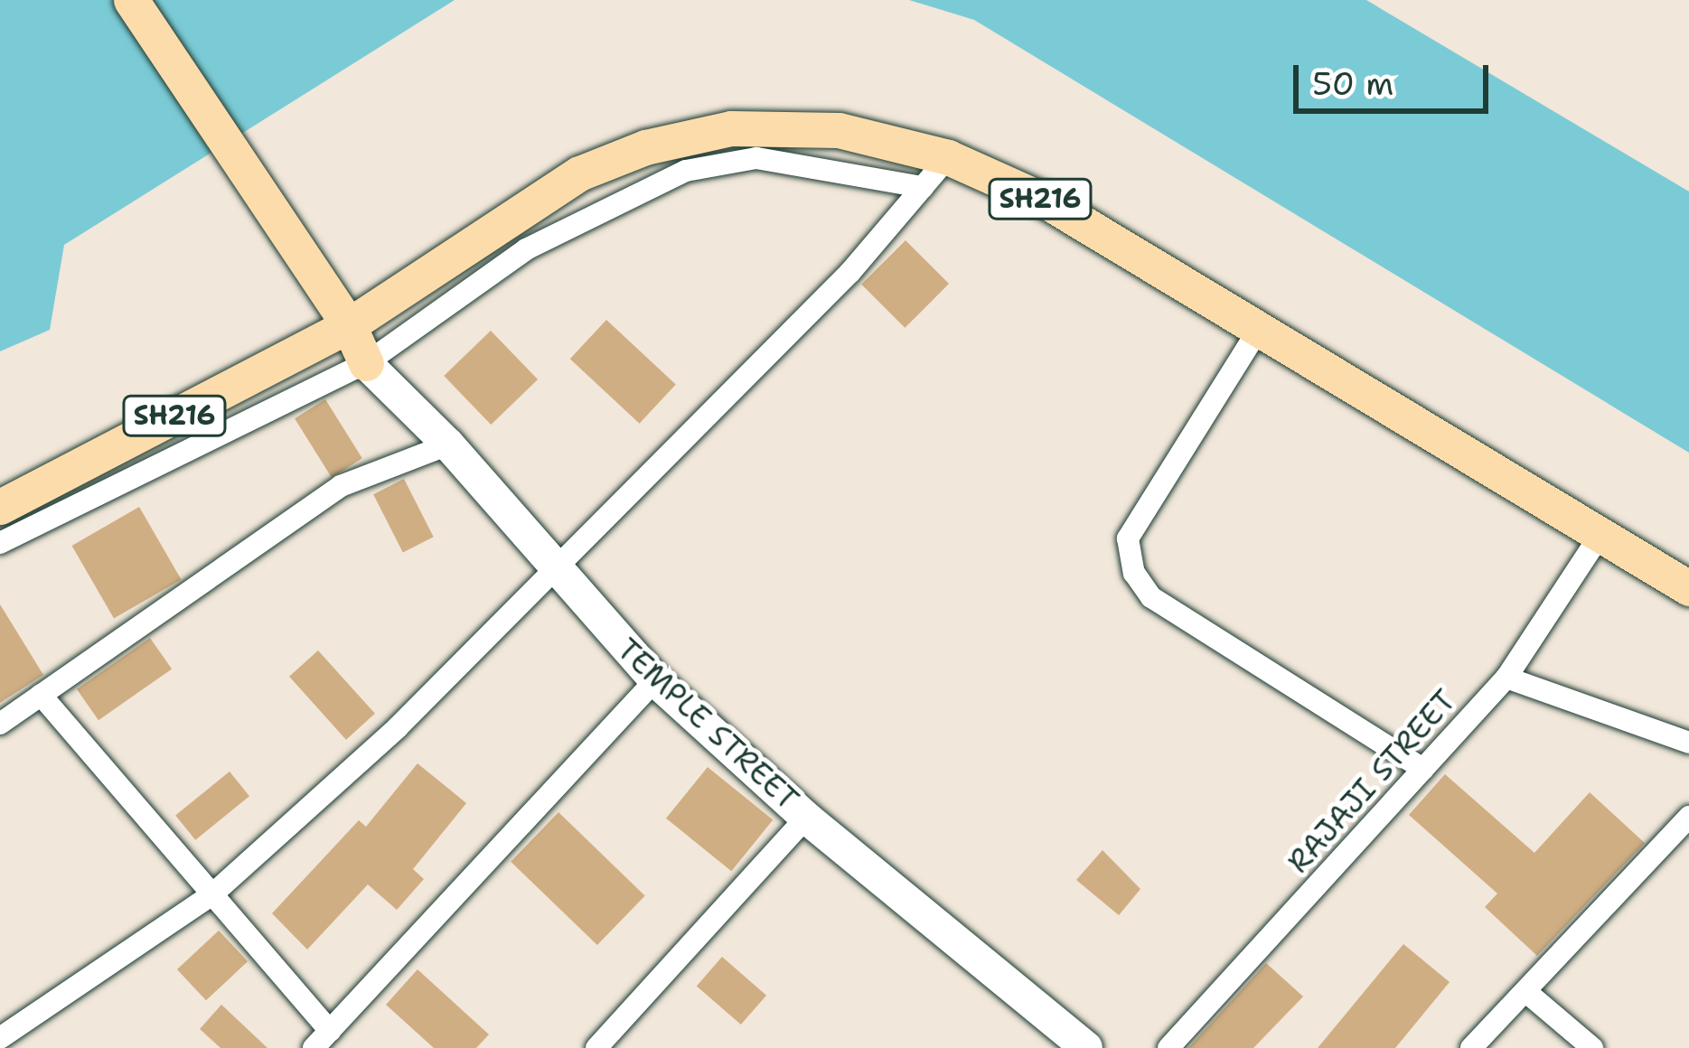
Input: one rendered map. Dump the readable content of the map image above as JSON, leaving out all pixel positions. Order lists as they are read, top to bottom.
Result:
{
  "streets": {
    "main road": ["SH216"],
    "street": ["TEMPLE STREET", "RAJAJI STREET"]
  },
  "crossings": [
    ["SH216", "RAJAJI STREET"]
  ],
  "scale_bar": "50 m"
}
